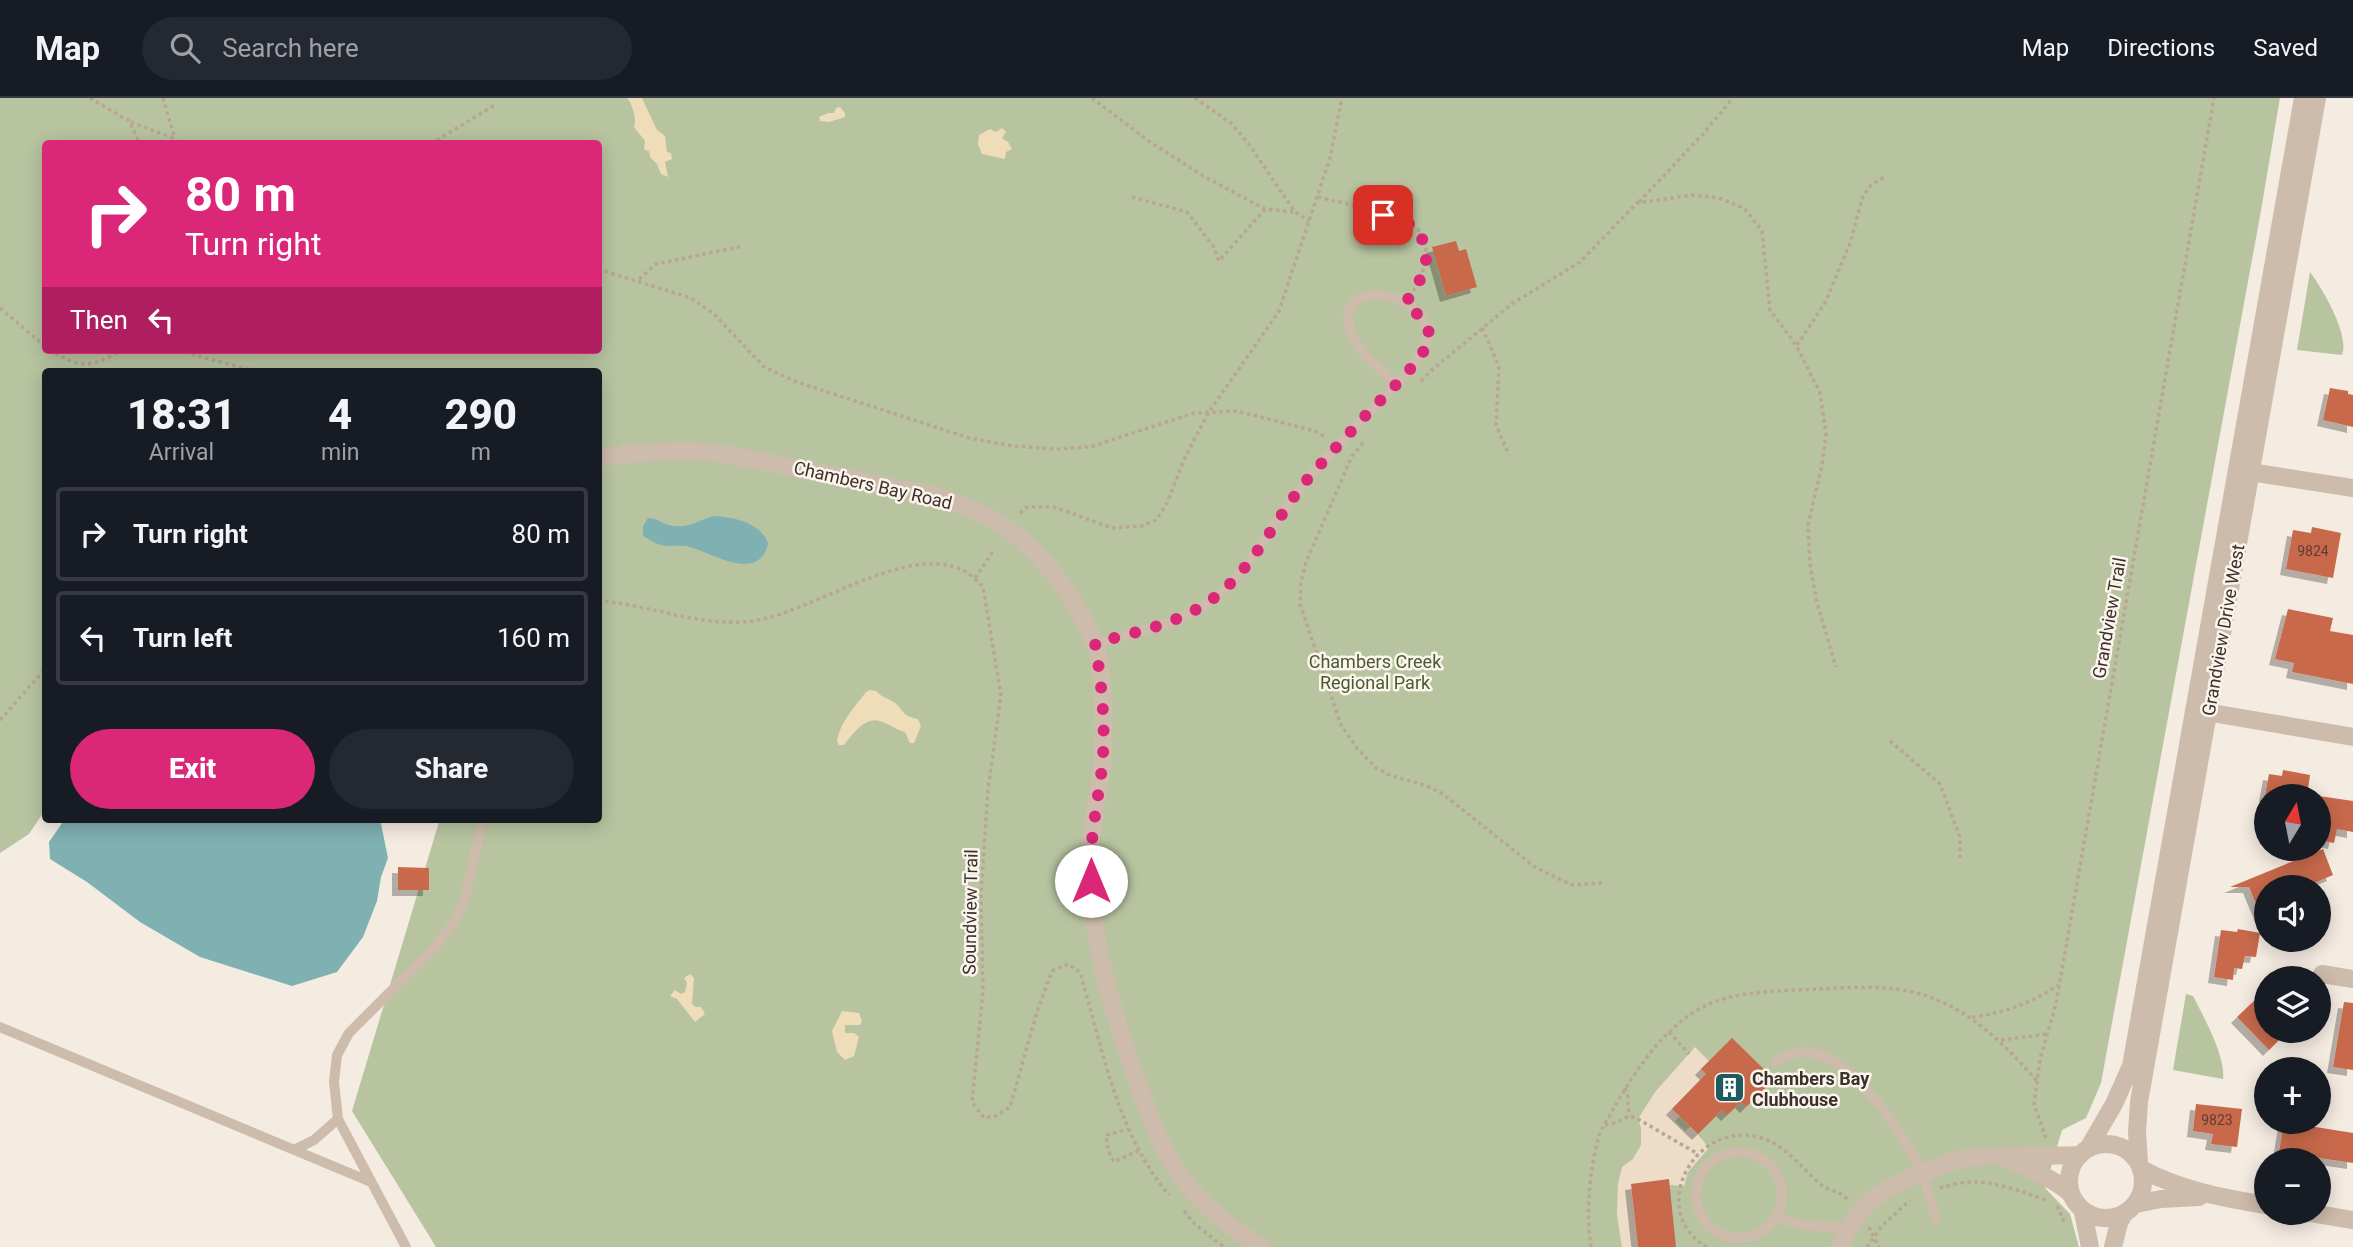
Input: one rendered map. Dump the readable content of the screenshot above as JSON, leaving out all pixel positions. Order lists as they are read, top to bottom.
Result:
{
  "streets": {
    "street": ["Chambers Bay Road", "Grandview Drive West"],
    "path": ["Grandview Trail", "Soundview Trail"]
  },
  "parks": ["Chambers Creek Regional Park"],
  "places": {
    "building": ["Chambers Bay Clubhouse"]
  },
  "house_numbers": ["9824", "9823"],
  "north": "top",
  "page": {
    "header": "Map",
    "search": "Search here",
    "nav": ["Map", "Directions", "Saved"],
    "turn": ["80 m", "Turn right"],
    "then": "Then",
    "eta": [
      "18:31",
      "Arrival",
      "4",
      "min",
      "290",
      "m"
    ],
    "list": [
      {
        "name": "Turn right",
        "value": "80 m"
      },
      {
        "name": "Turn left",
        "value": "160 m"
      }
    ],
    "buttons": ["Exit", "Share"],
    "map_buttons": ["+", "−"]
  }
}
